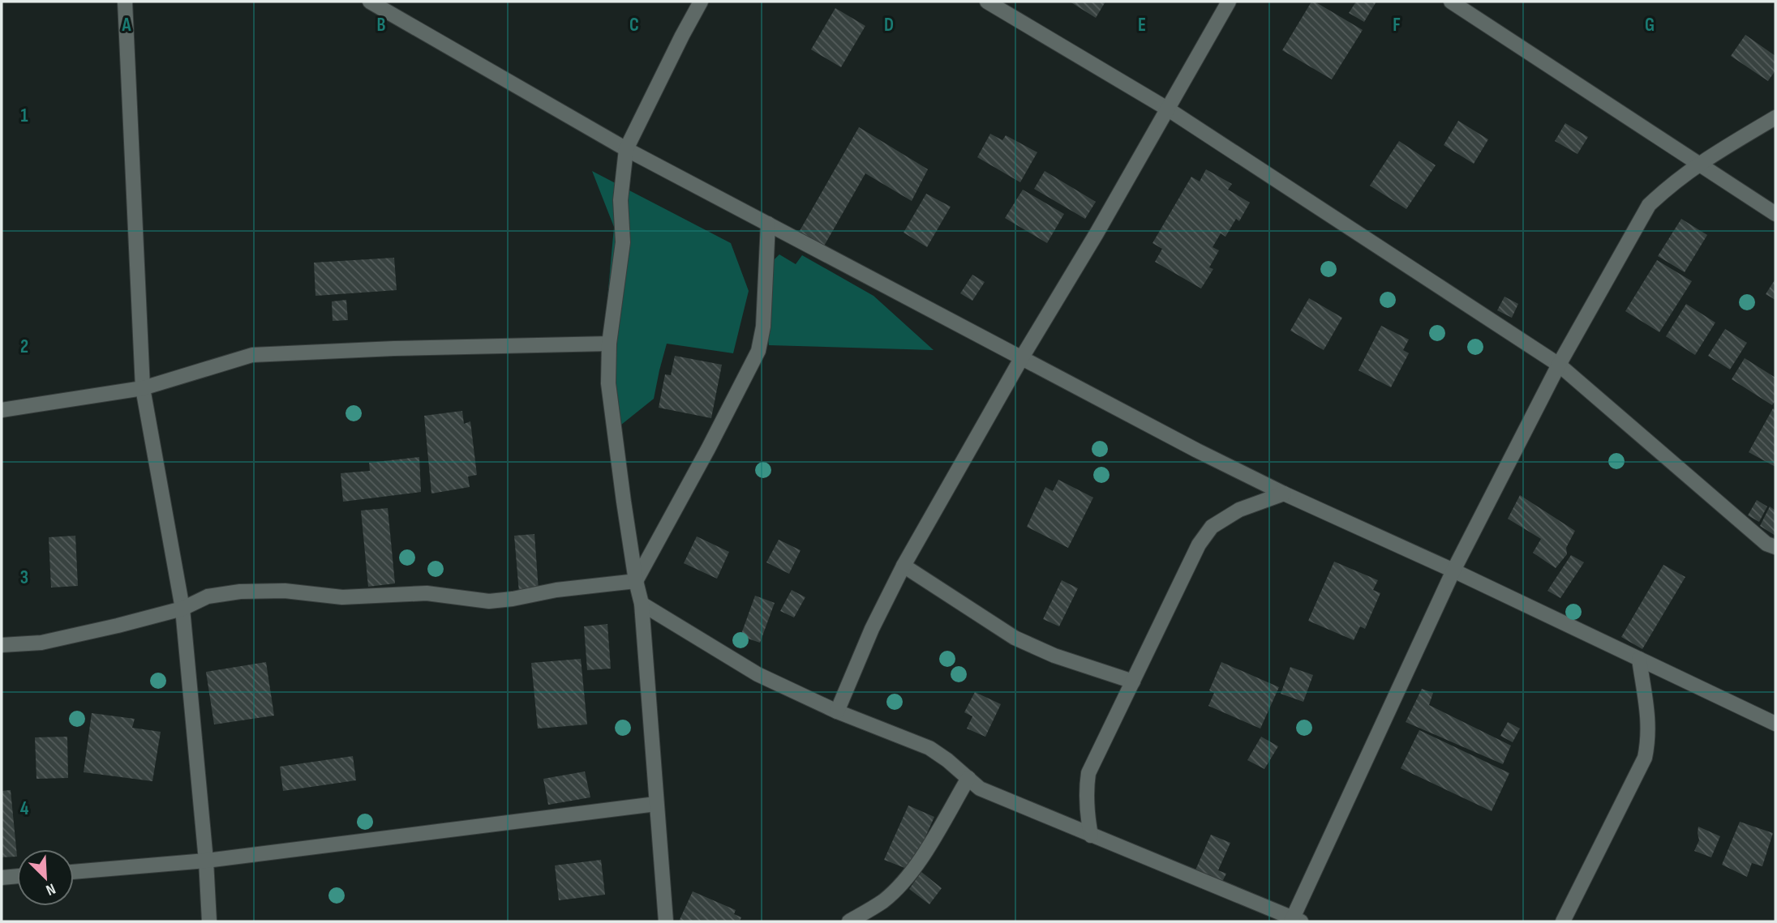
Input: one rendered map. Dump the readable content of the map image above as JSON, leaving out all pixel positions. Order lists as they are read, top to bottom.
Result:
{
  "north": "bottom right",
  "grid": {
    "columns": [
      "A",
      "B",
      "C",
      "D",
      "E",
      "F",
      "G"
    ],
    "rows": [
      "1",
      "2",
      "3",
      "4"
    ]
  }
}
